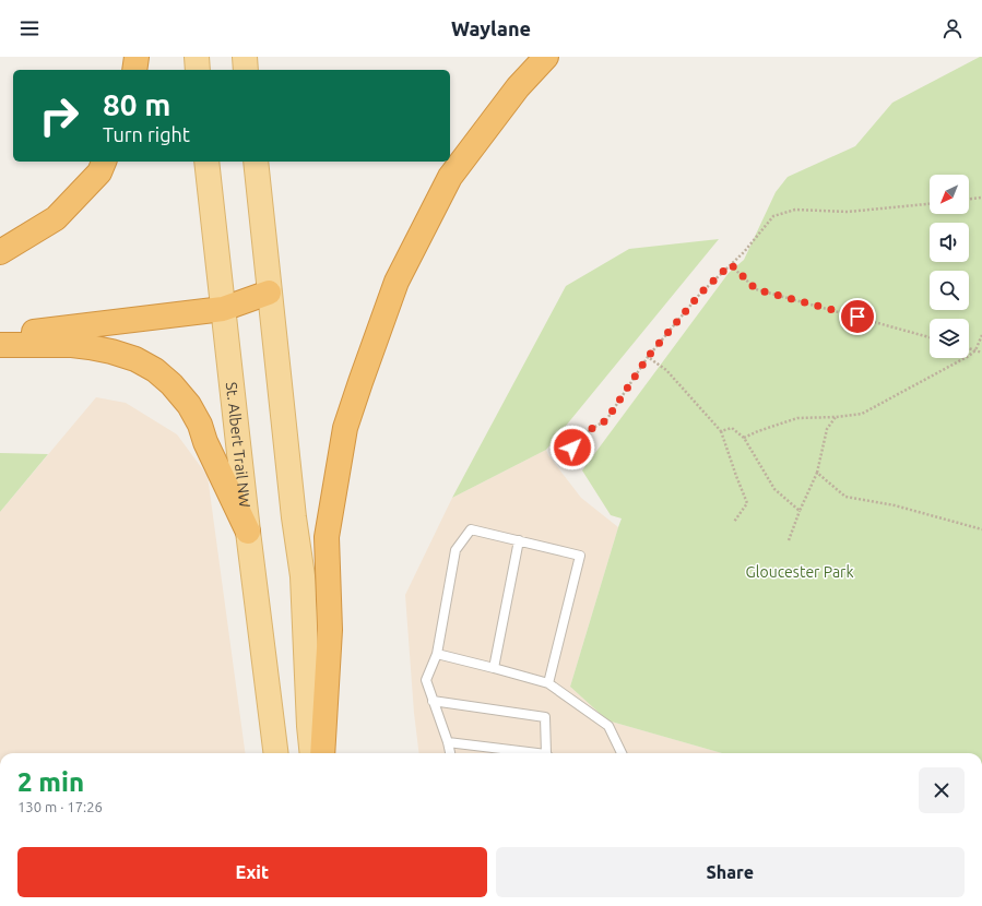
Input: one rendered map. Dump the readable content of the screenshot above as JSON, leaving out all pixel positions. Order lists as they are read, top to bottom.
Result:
{
  "streets": {
    "main road": ["St. Albert Trail NW"]
  },
  "parks": ["Gloucester Park"],
  "north": "bottom left",
  "page": {
    "header": "Waylane",
    "turn": ["80 m", "Turn right"],
    "heading": ["2 min", "130 m · 17:26"],
    "buttons": ["Exit", "Share"]
  }
}
